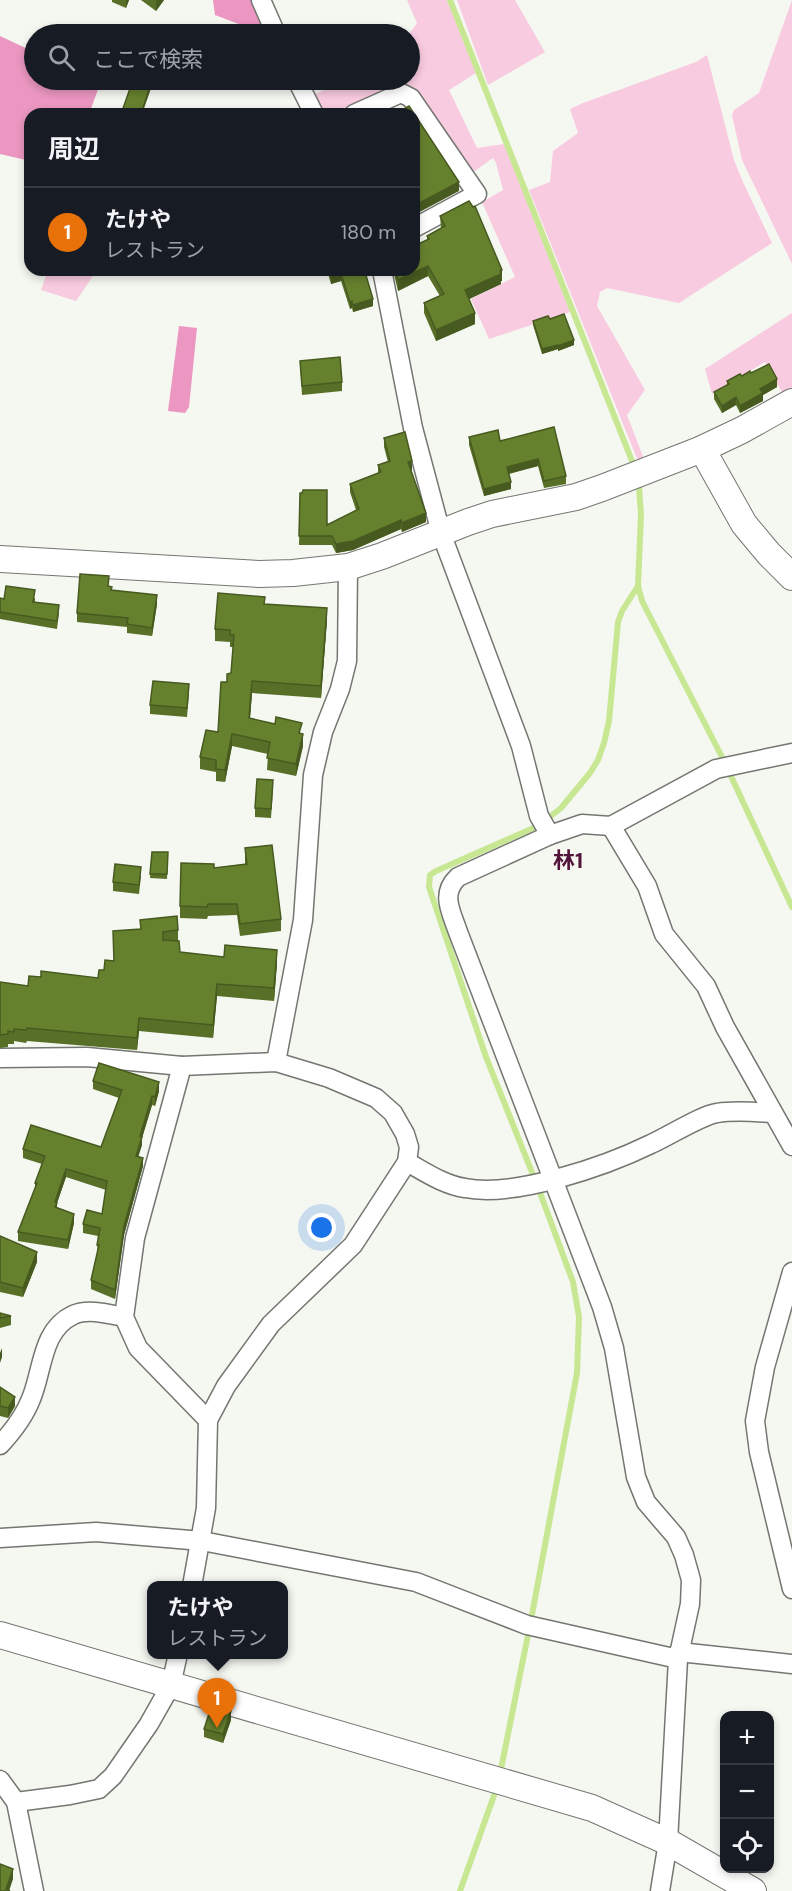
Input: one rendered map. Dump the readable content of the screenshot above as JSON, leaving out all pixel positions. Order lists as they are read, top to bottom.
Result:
{
  "districts": ["林1"],
  "page": {
    "search": "ここで検索",
    "heading": "周辺",
    "list": [
      {
        "mark": "1",
        "name": "たけや",
        "note": "レストラン",
        "value": "180 m"
      }
    ],
    "popup": ["たけや", "レストラン"],
    "pins": "1",
    "map_buttons": ["+", "−"]
  }
}
